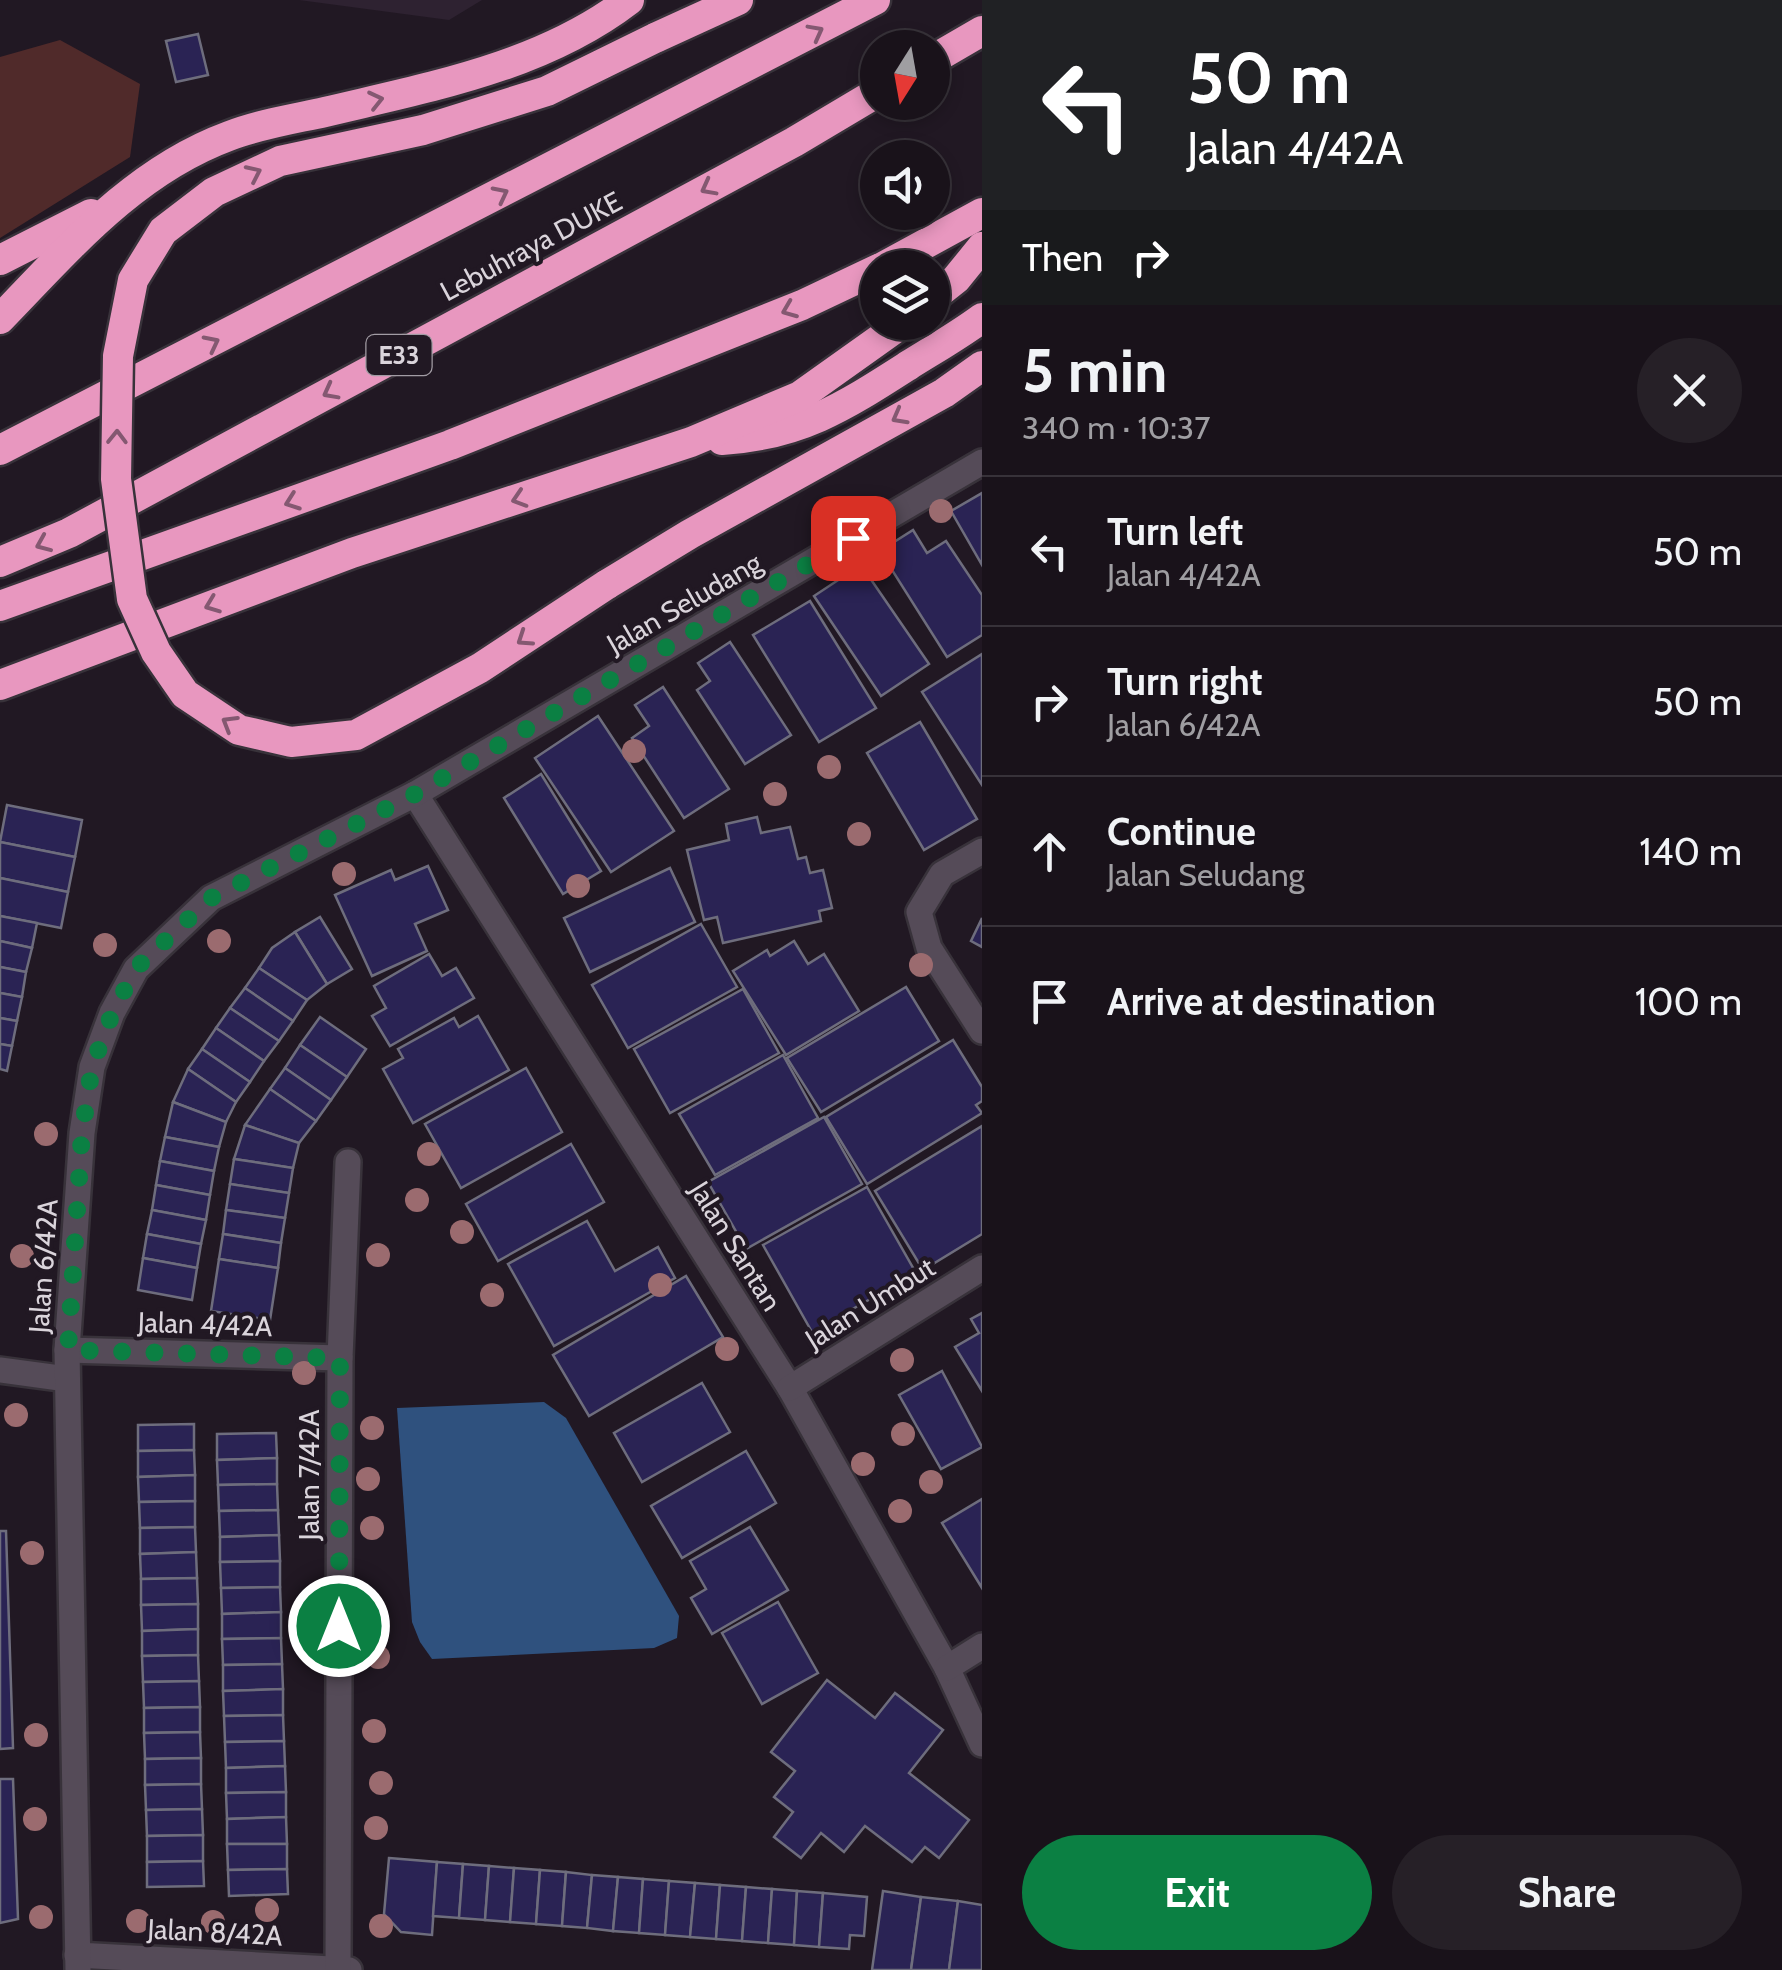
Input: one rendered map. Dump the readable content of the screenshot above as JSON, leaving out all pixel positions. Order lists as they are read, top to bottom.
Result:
{
  "streets": {
    "highway": ["Lebuhraya DUKE", "E33"],
    "street": [
      "Jalan Seludang",
      "Jalan Santan",
      "Jalan 6/42A",
      "Jalan Umbut",
      "Jalan 4/42A",
      "Jalan 7/42A",
      "Jalan 8/42A"
    ]
  },
  "crossings": [
    ["Jalan Seludang", "Jalan Santan"],
    ["Jalan Seludang", "Jalan 6/42A"],
    ["Jalan Santan", "Jalan 6/42A"],
    ["Jalan Santan", "Jalan Umbut"],
    ["Jalan 6/42A", "Jalan 4/42A"],
    ["Jalan 6/42A", "Jalan 8/42A"],
    ["Jalan 4/42A", "Jalan 7/42A"],
    ["Jalan 7/42A", "Jalan 8/42A"]
  ],
  "north": "bottom",
  "page": {
    "turn": ["50 m", "Jalan 4/42A"],
    "then": "Then",
    "heading": ["5 min", "340 m · 10:37"],
    "list": [
      {
        "name": "Turn left",
        "note": "Jalan 4/42A",
        "value": "50 m"
      },
      {
        "name": "Turn right",
        "note": "Jalan 6/42A",
        "value": "50 m"
      },
      {
        "name": "Continue",
        "note": "Jalan Seludang",
        "value": "140 m"
      },
      {
        "name": "Arrive at destination",
        "value": "100 m"
      }
    ],
    "buttons": ["Exit", "Share"]
  }
}
